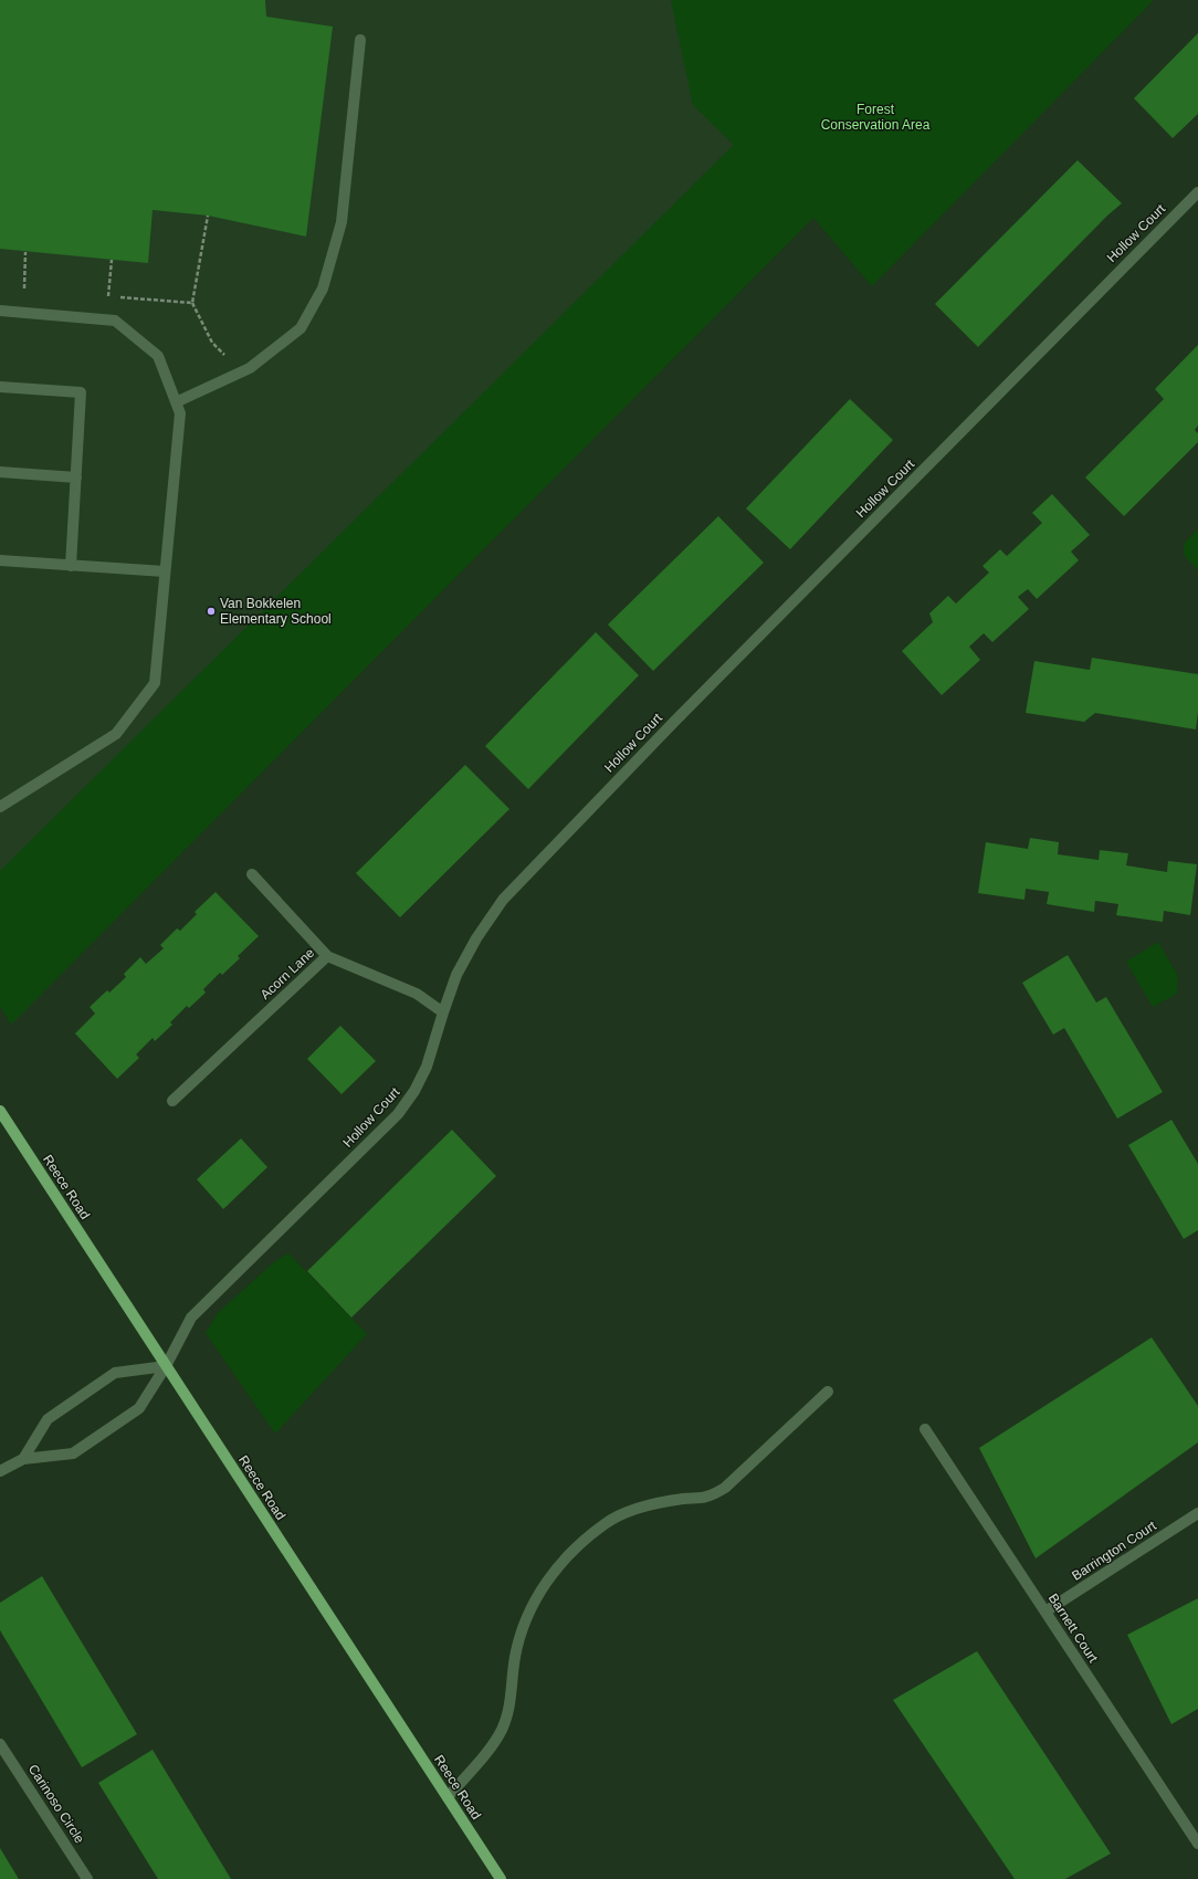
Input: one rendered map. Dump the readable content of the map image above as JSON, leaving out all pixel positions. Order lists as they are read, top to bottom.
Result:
{
  "streets": {
    "main road": ["Reece Road"],
    "street": [
      "Hollow Court",
      "Acorn Lane",
      "Barrington Court",
      "Barnett Court",
      "Carinoso Circle"
    ]
  },
  "crossings": [
    ["Hollow Court", "Acorn Lane"],
    ["Hollow Court", "Reece Road"],
    ["Barrington Court", "Barnett Court"]
  ],
  "parks": ["Forest Conservation Area"],
  "places": ["Van Bokkelen Elementary School"]
}
